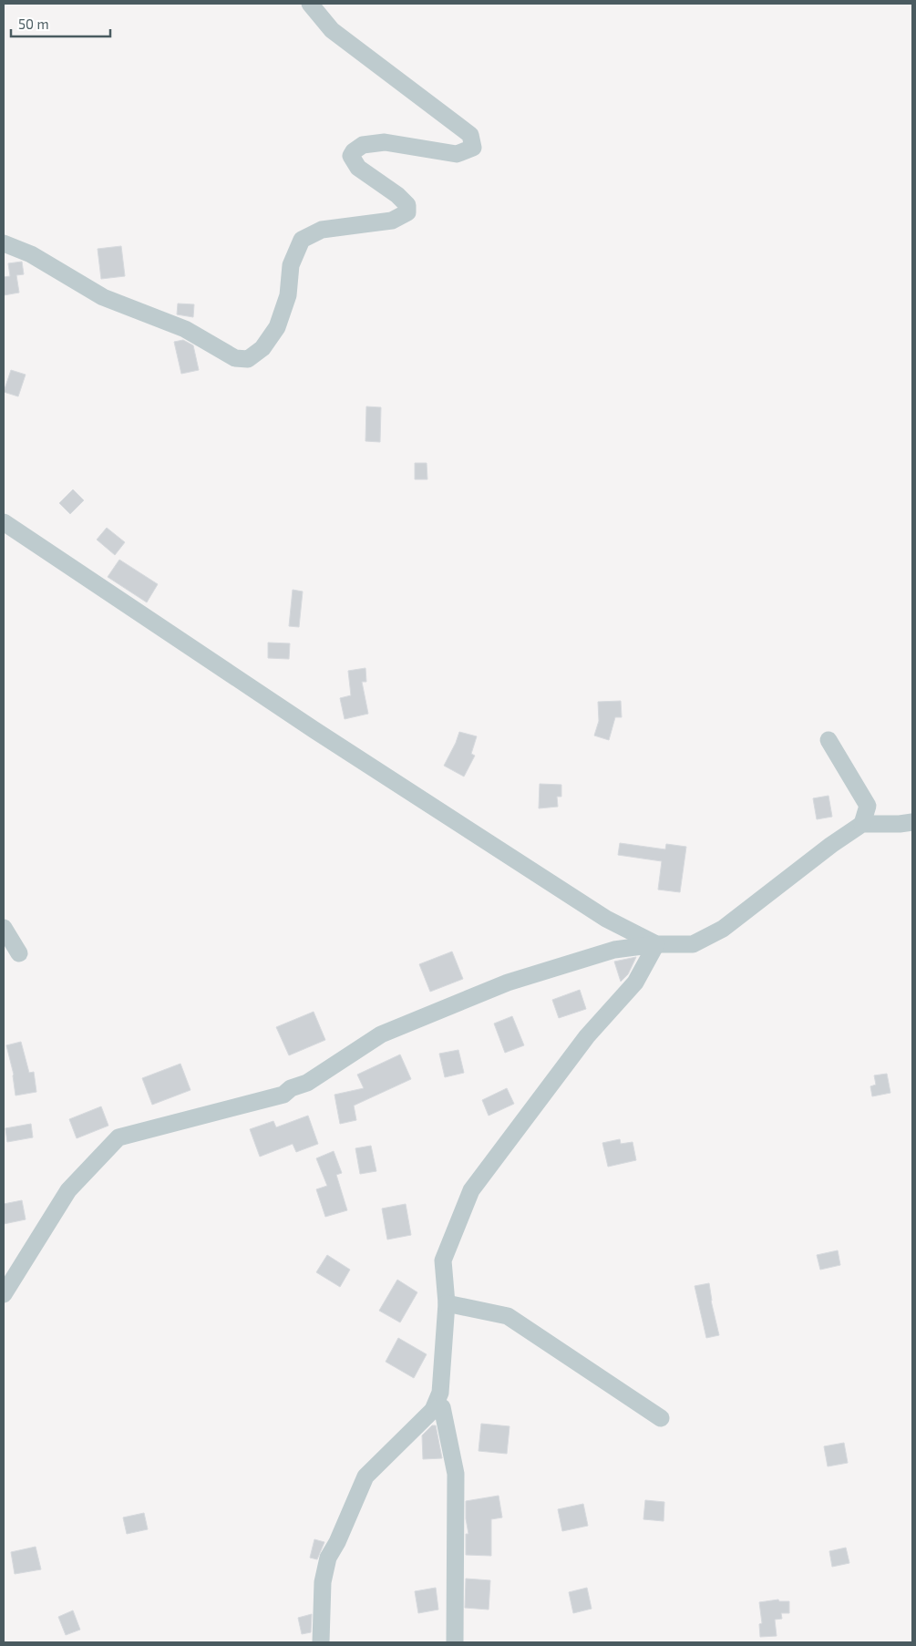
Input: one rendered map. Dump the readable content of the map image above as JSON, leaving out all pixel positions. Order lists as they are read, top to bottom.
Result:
{
  "scale_bar": "50 m"
}
